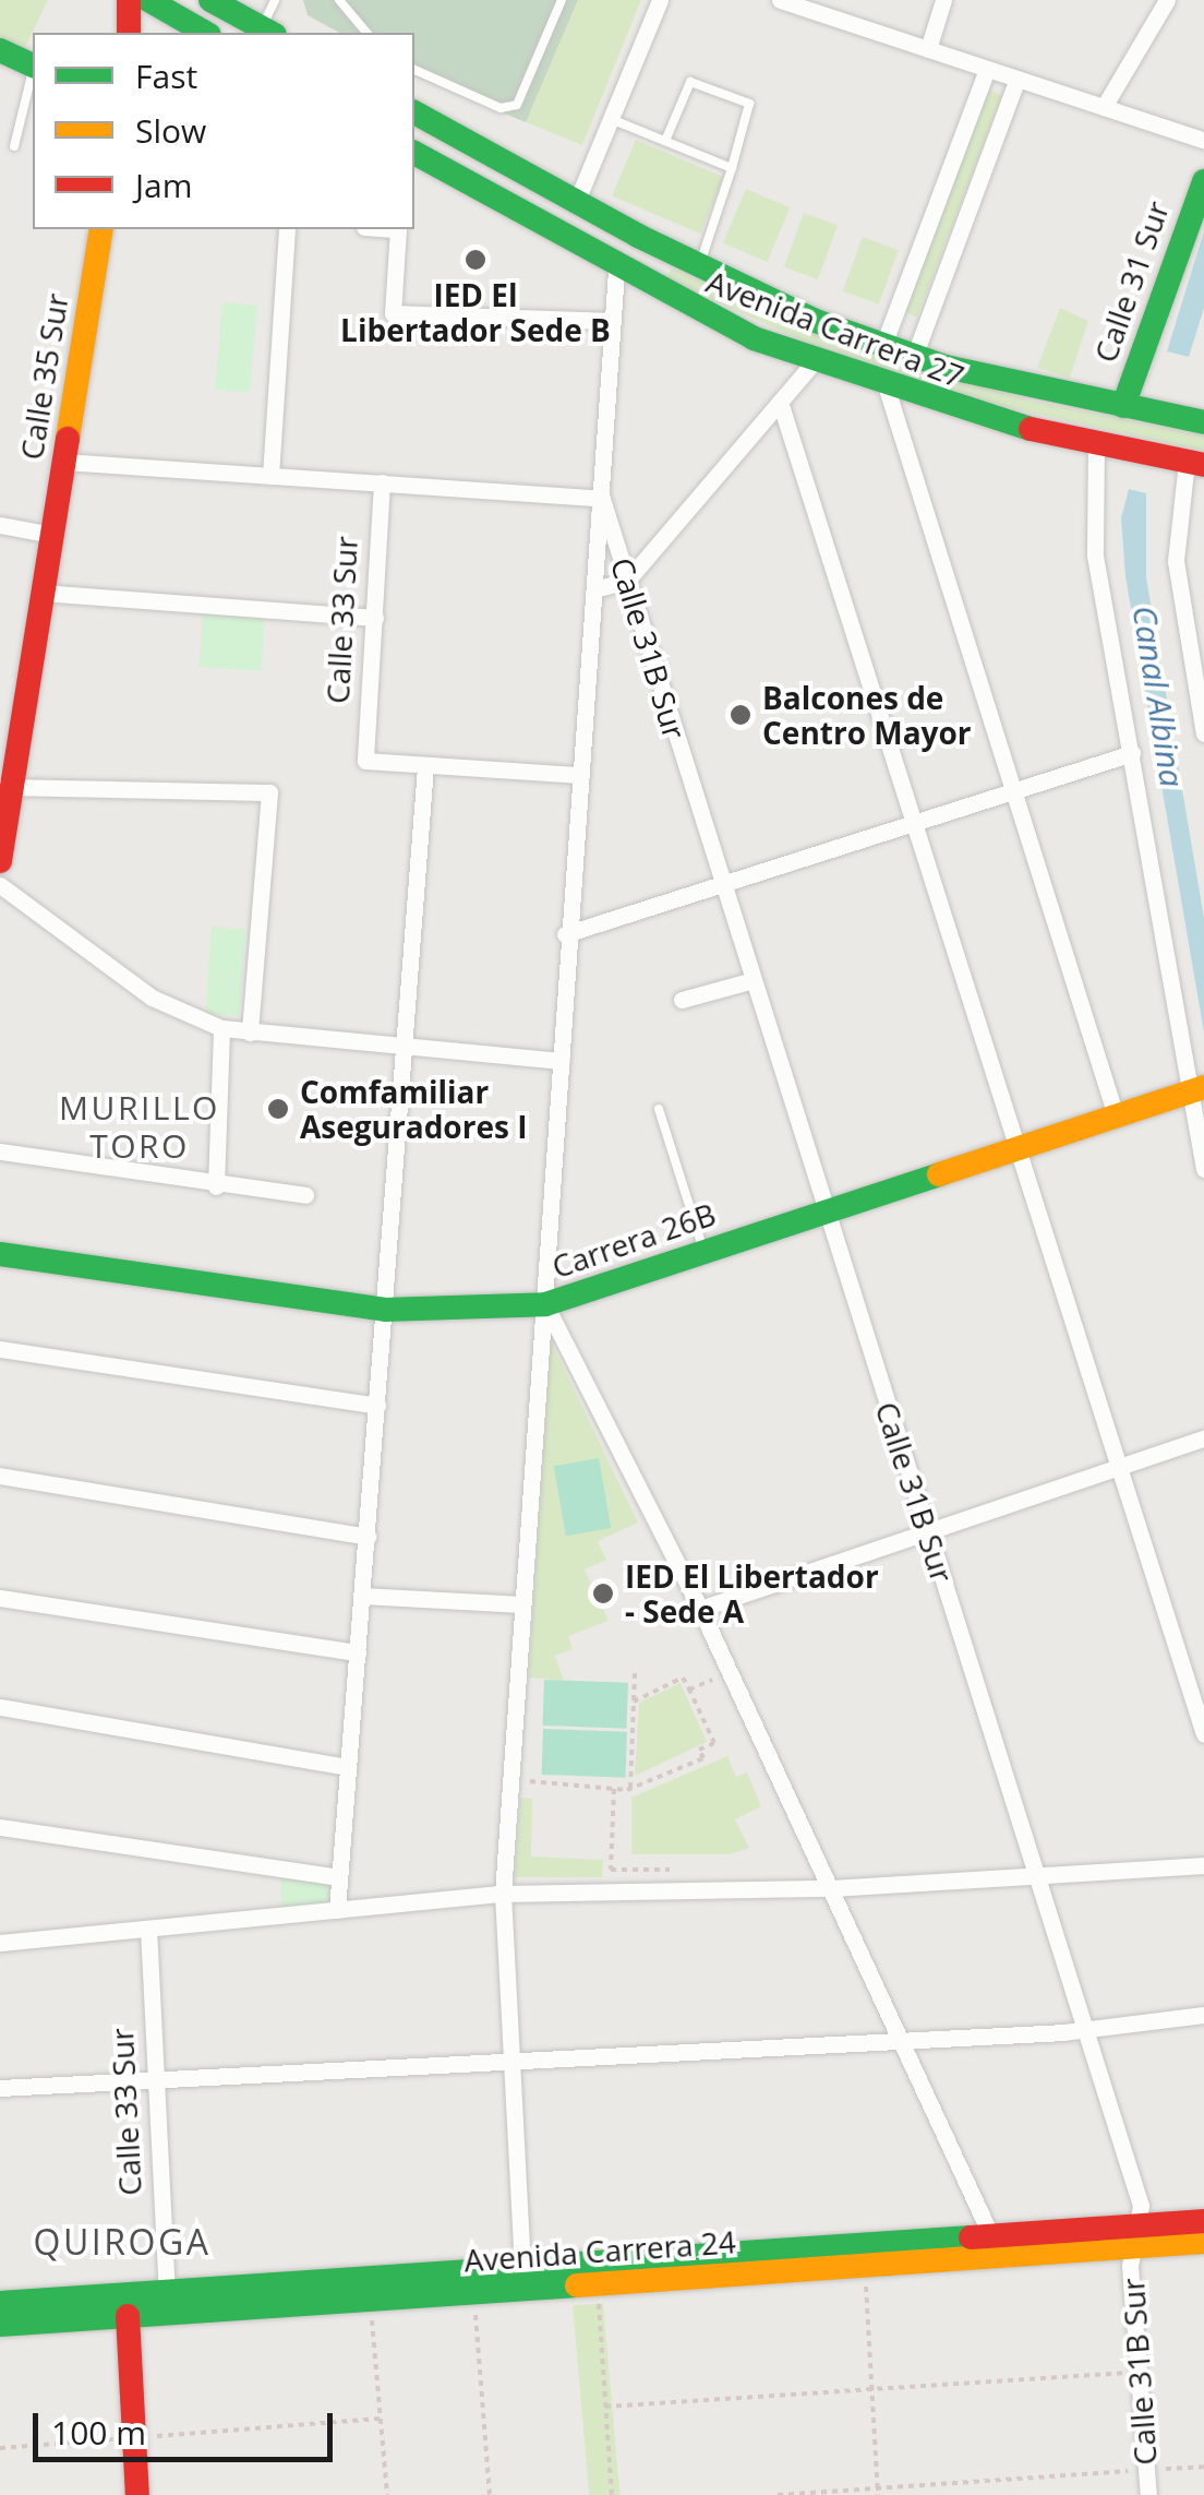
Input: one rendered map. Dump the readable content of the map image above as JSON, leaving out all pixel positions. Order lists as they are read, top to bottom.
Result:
{
  "streets": {
    "main road": [
      "Calle 31 Sur",
      "Avenida Carrera 27",
      "Calle 35 Sur",
      "Carrera 26B",
      "Avenida Carrera 24"
    ],
    "street": ["Calle 33 Sur", "Calle 31B Sur"]
  },
  "crossings": [
    ["Calle 31 Sur", "Avenida Carrera 27"],
    ["Calle 33 Sur", "Avenida Carrera 24"],
    ["Calle 31B Sur", "Carrera 26B"],
    ["Calle 31B Sur", "Avenida Carrera 24"]
  ],
  "districts": ["MURILLO TORO", "QUIROGA"],
  "water": ["Canal Albina"],
  "places": [
    "IED El Libertador Sede B",
    "Balcones de Centro Mayor",
    "Comfamiliar Aseguradores I",
    "IED El Libertador - Sede A"
  ],
  "legend": ["Fast", "Slow", "Jam"],
  "scale_bar": "100 m"
}
